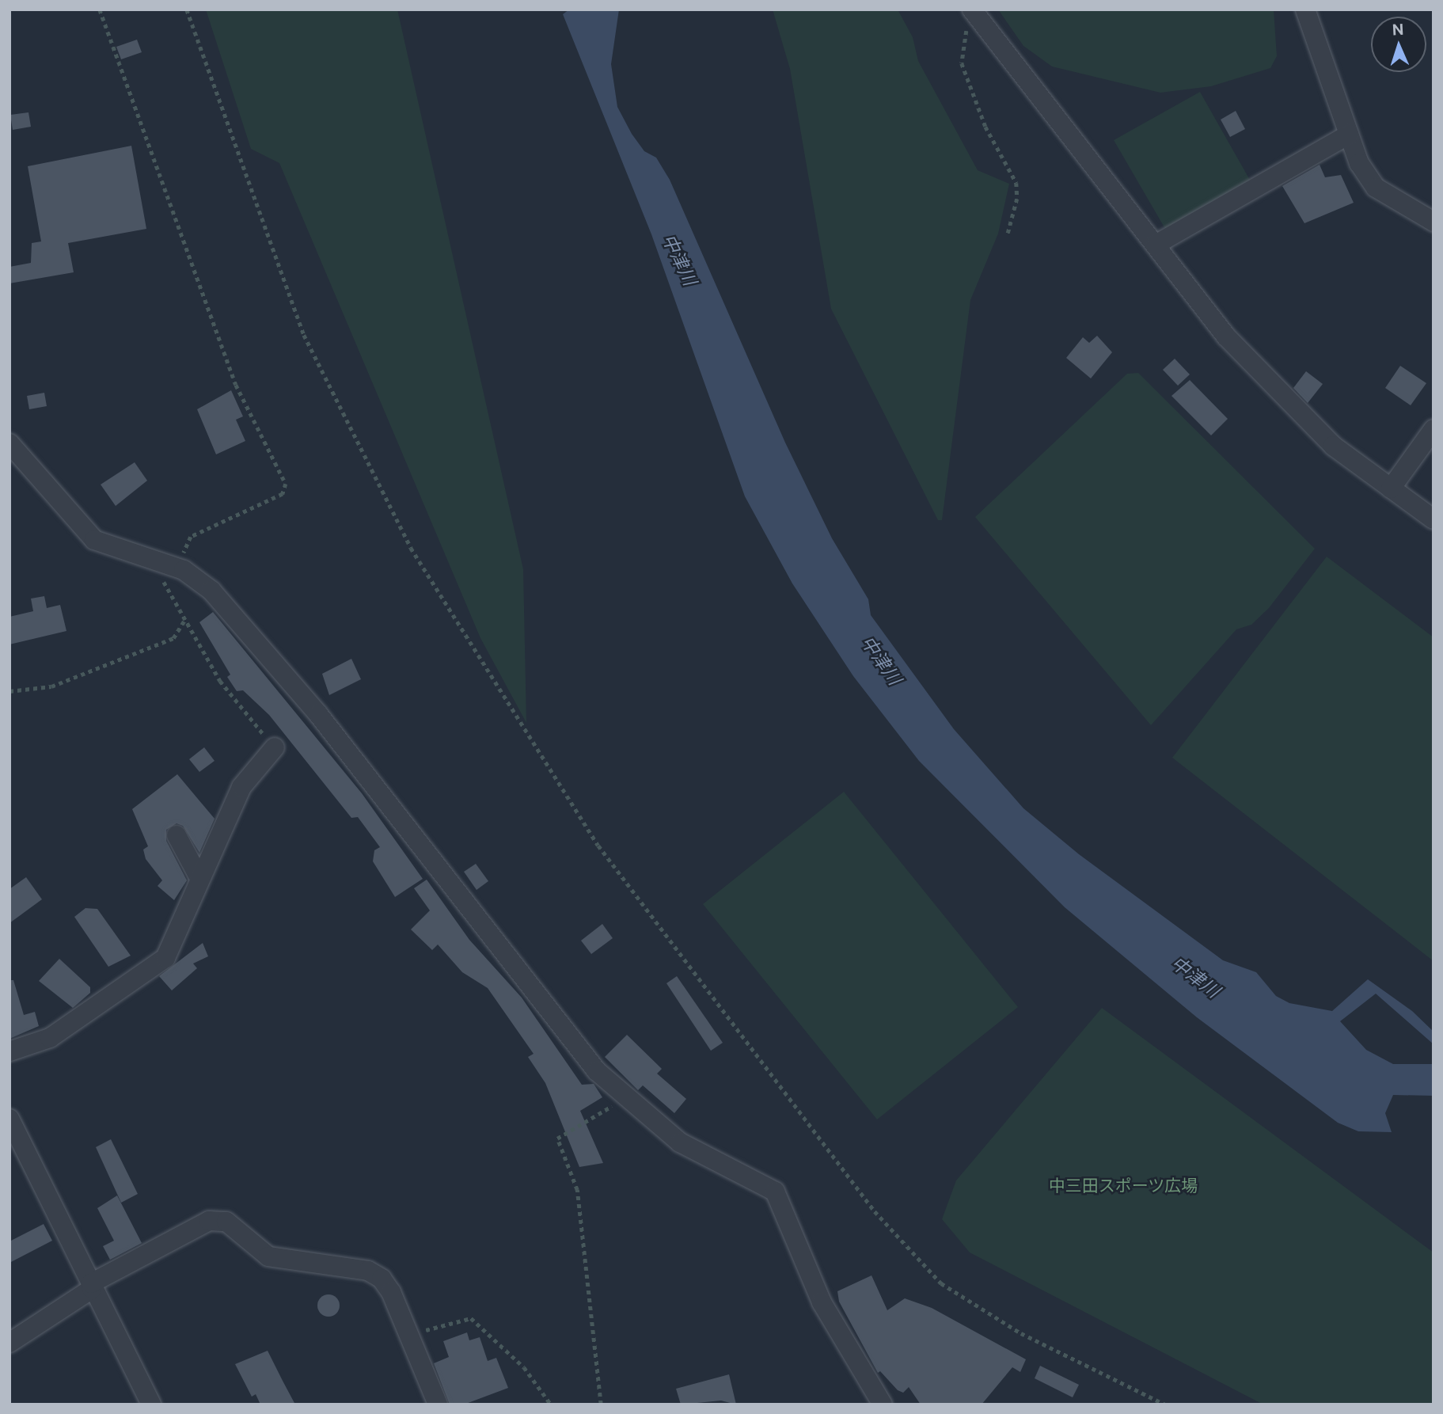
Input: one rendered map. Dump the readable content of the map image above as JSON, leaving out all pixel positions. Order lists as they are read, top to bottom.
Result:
{
  "water": ["中津川"],
  "parks": ["中三田スポーツ広場"],
  "north": "top"
}
